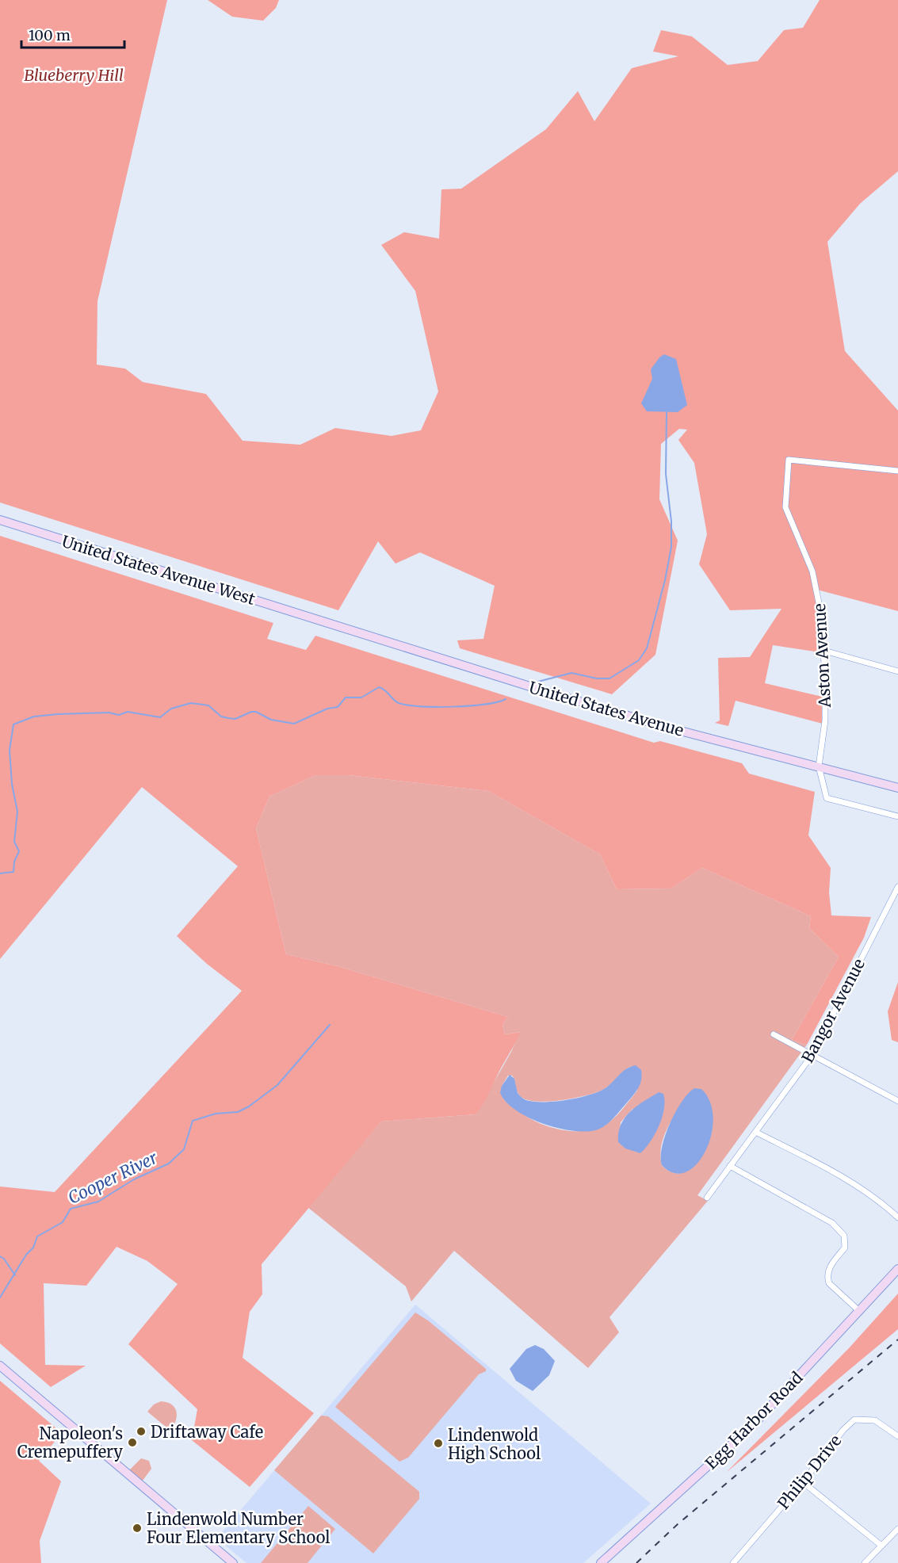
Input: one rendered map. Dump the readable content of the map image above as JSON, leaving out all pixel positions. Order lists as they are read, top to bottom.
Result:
{
  "streets": {
    "street": [
      "United States Avenue West",
      "Aston Avenue",
      "United States Avenue",
      "Bangor Avenue",
      "Egg Harbor Road",
      "Philip Drive"
    ]
  },
  "crossings": [
    ["United States Avenue West", "United States Avenue"],
    ["Aston Avenue", "United States Avenue"]
  ],
  "water": ["Cooper River"],
  "parks": ["Blueberry Hill"],
  "places": [
    "Driftaway Cafe",
    "Napoleon's Cremepuffery",
    "Lindenwold High School",
    "Lindenwold Number Four Elementary School"
  ],
  "scale_bar": "100 m"
}
